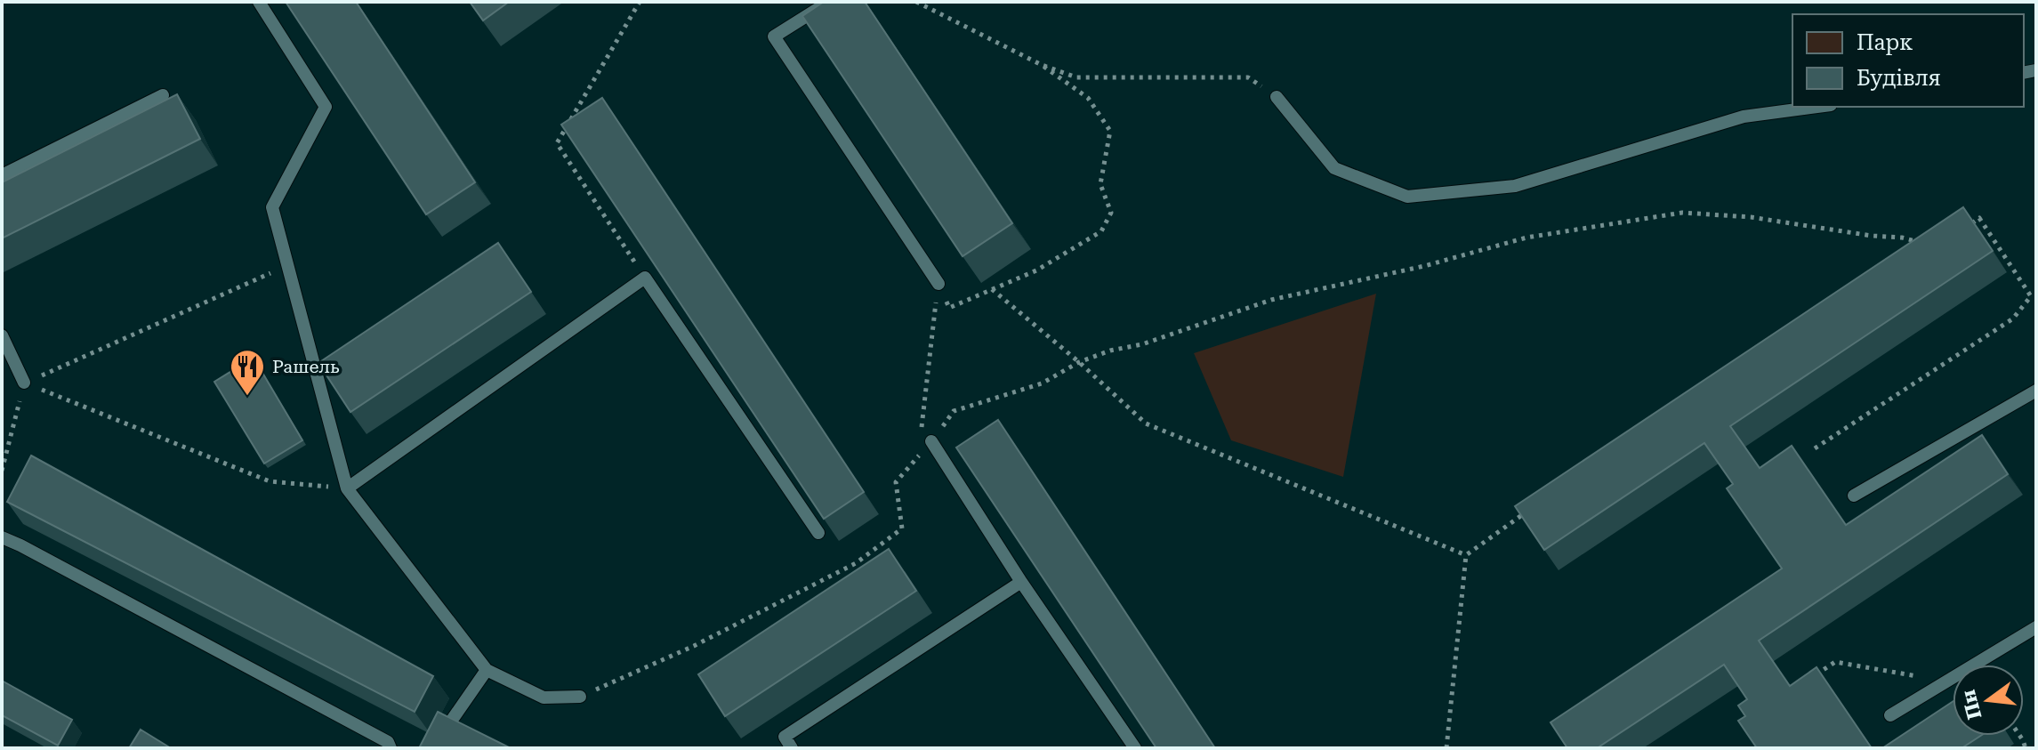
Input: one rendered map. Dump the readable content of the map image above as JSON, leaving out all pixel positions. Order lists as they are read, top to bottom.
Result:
{
  "places": {
    "restaurant": ["Рашель"]
  },
  "legend": ["Парк", "Будівля"],
  "north": "left"
}
